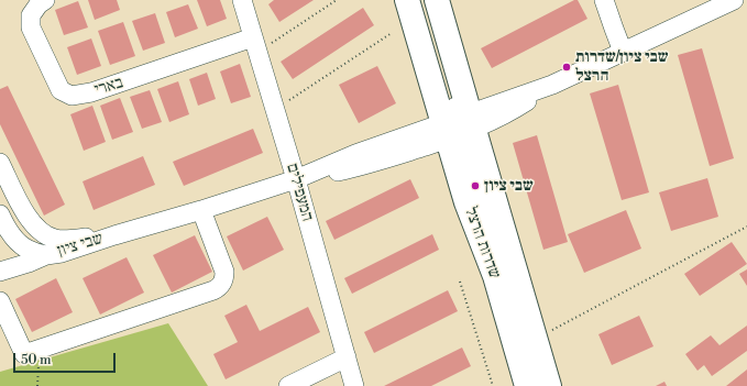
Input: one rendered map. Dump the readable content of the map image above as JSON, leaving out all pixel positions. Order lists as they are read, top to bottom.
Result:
{
  "streets": {
    "main road": ["שדרות הרצל"],
    "street": ["בארי", "המעפילים", "שבי ציון"]
  },
  "crossings": [
    ["בארי", "המעפילים"],
    ["המעפילים", "שבי ציון"],
    ["שדרות הרצל", "שבי ציון"]
  ],
  "places": ["שבי ציון/שדרות הרצל", "שבי ציון"],
  "scale_bar": "50 m"
}
